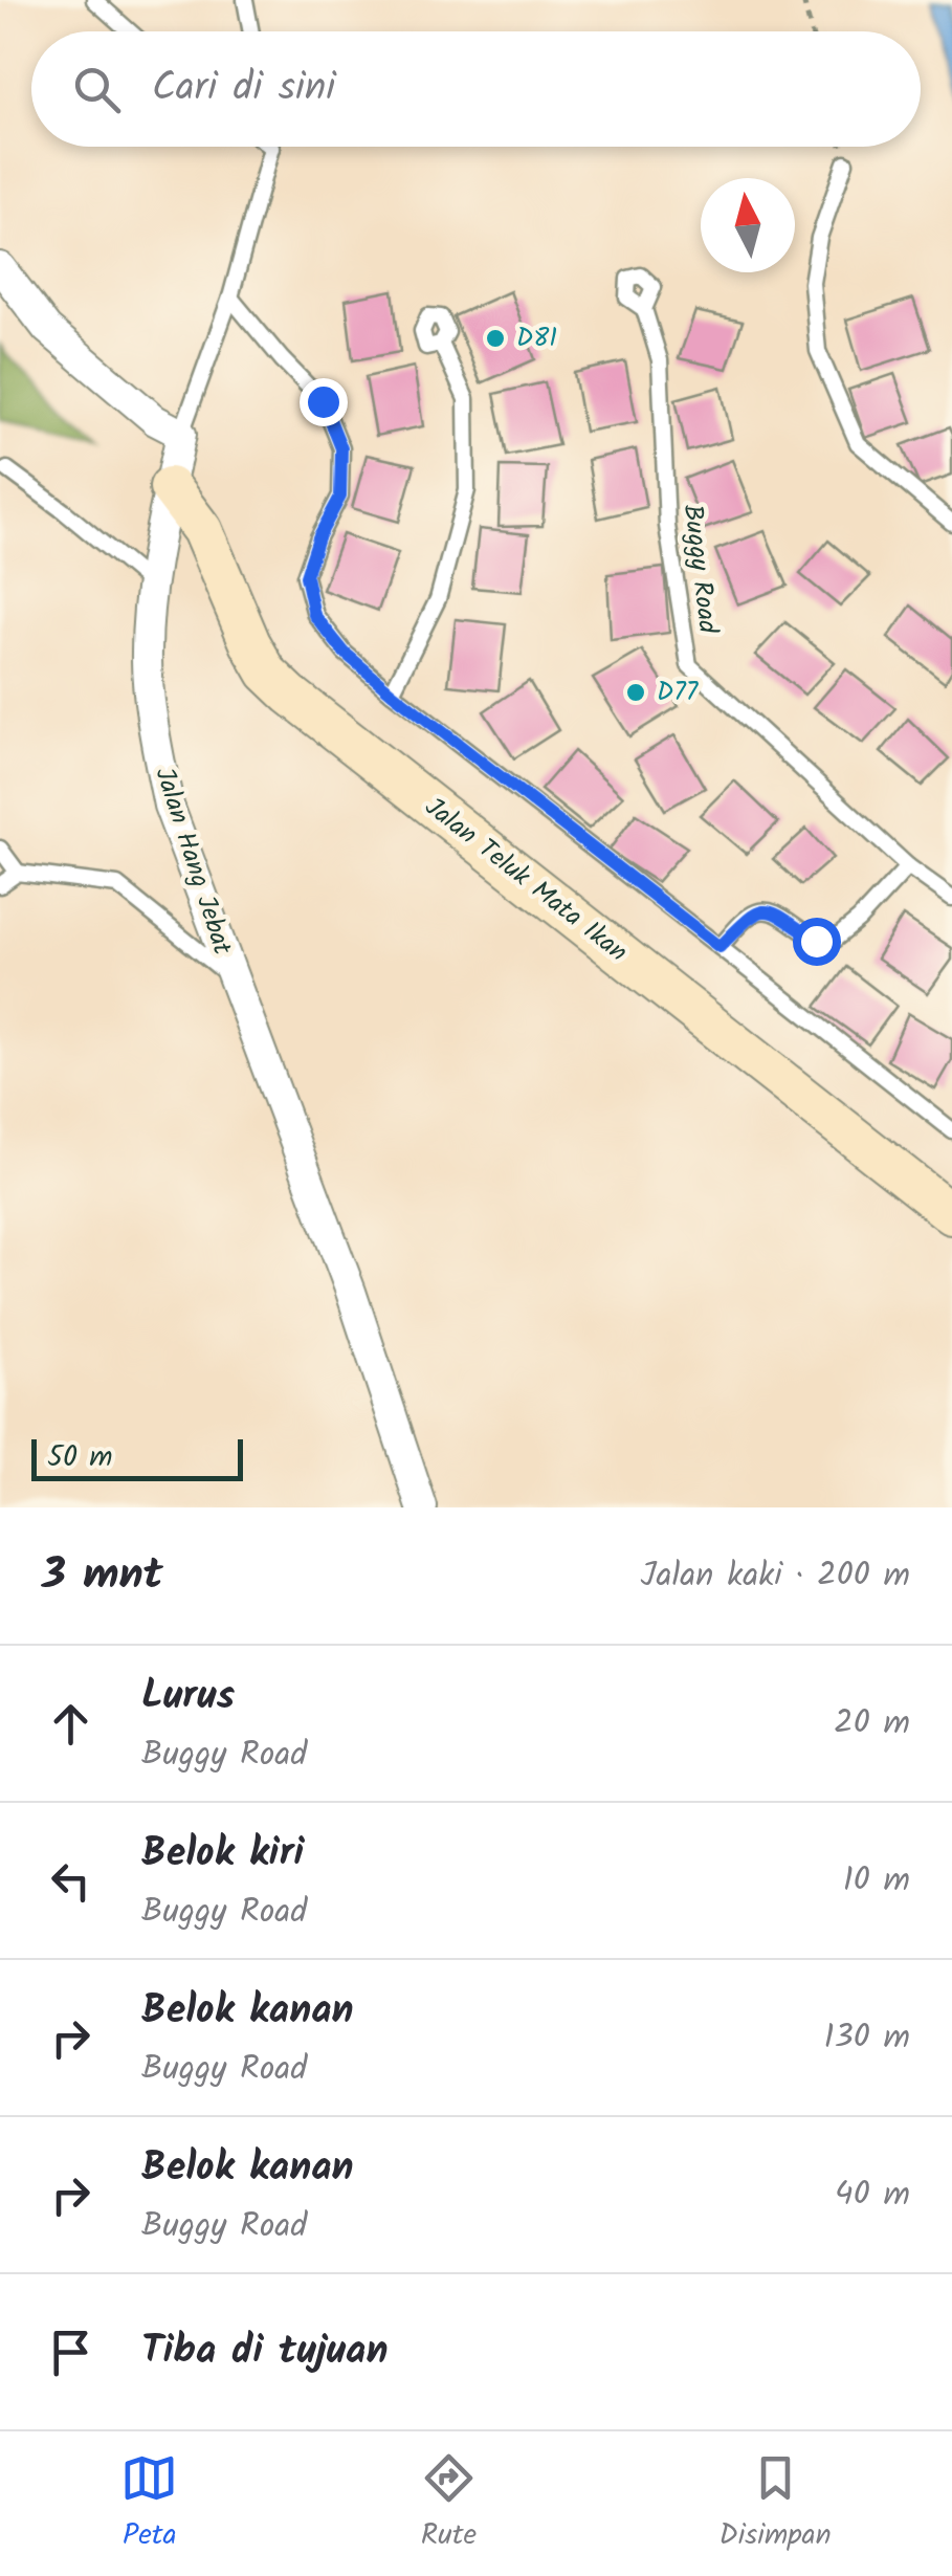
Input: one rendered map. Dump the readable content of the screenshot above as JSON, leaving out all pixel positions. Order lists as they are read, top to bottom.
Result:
{
  "streets": {
    "main road": ["Jalan Teluk Mata Ikan"],
    "street": ["Jalan Hang Jebat"],
    "lane": ["Buggy Road"]
  },
  "crossings": [
    ["Jalan Hang Jebat", "Jalan Teluk Mata Ikan"]
  ],
  "places": ["D81", "D77"],
  "scale_bar": "50 m",
  "north": "top",
  "page": {
    "search": "Cari di sini",
    "scale": "50 m",
    "heading": ["3 mnt", "Jalan kaki · 200 m"],
    "list": [
      ["Lurus", "Buggy Road", "20 m"],
      ["Belok kiri", "Buggy Road", "10 m"],
      ["Belok kanan", "Buggy Road", "130 m"],
      ["Belok kanan", "Buggy Road", "40 m"],
      "Tiba di tujuan"
    ],
    "nav": ["Peta", "Rute", "Disimpan"]
  }
}
